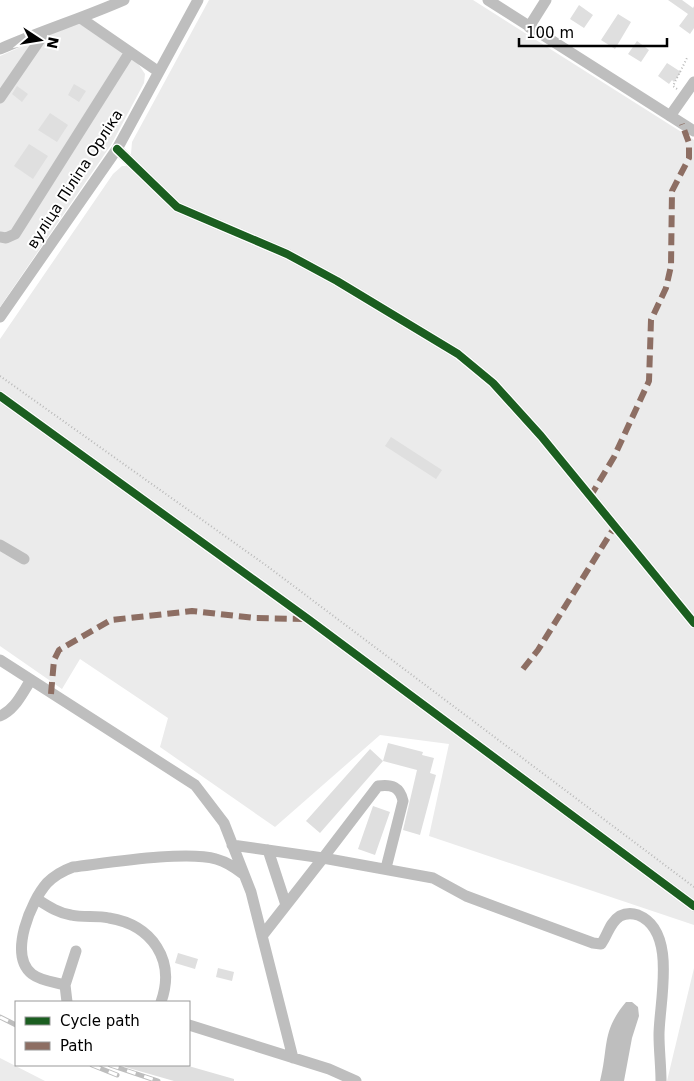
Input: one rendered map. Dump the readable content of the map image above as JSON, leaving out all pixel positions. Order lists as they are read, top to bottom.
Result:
{
  "streets": {
    "street": ["вуліца Піліпа Орліка"]
  },
  "legend": ["Cycle path", "Path"],
  "scale_bar": "100 m",
  "north": "right"
}
